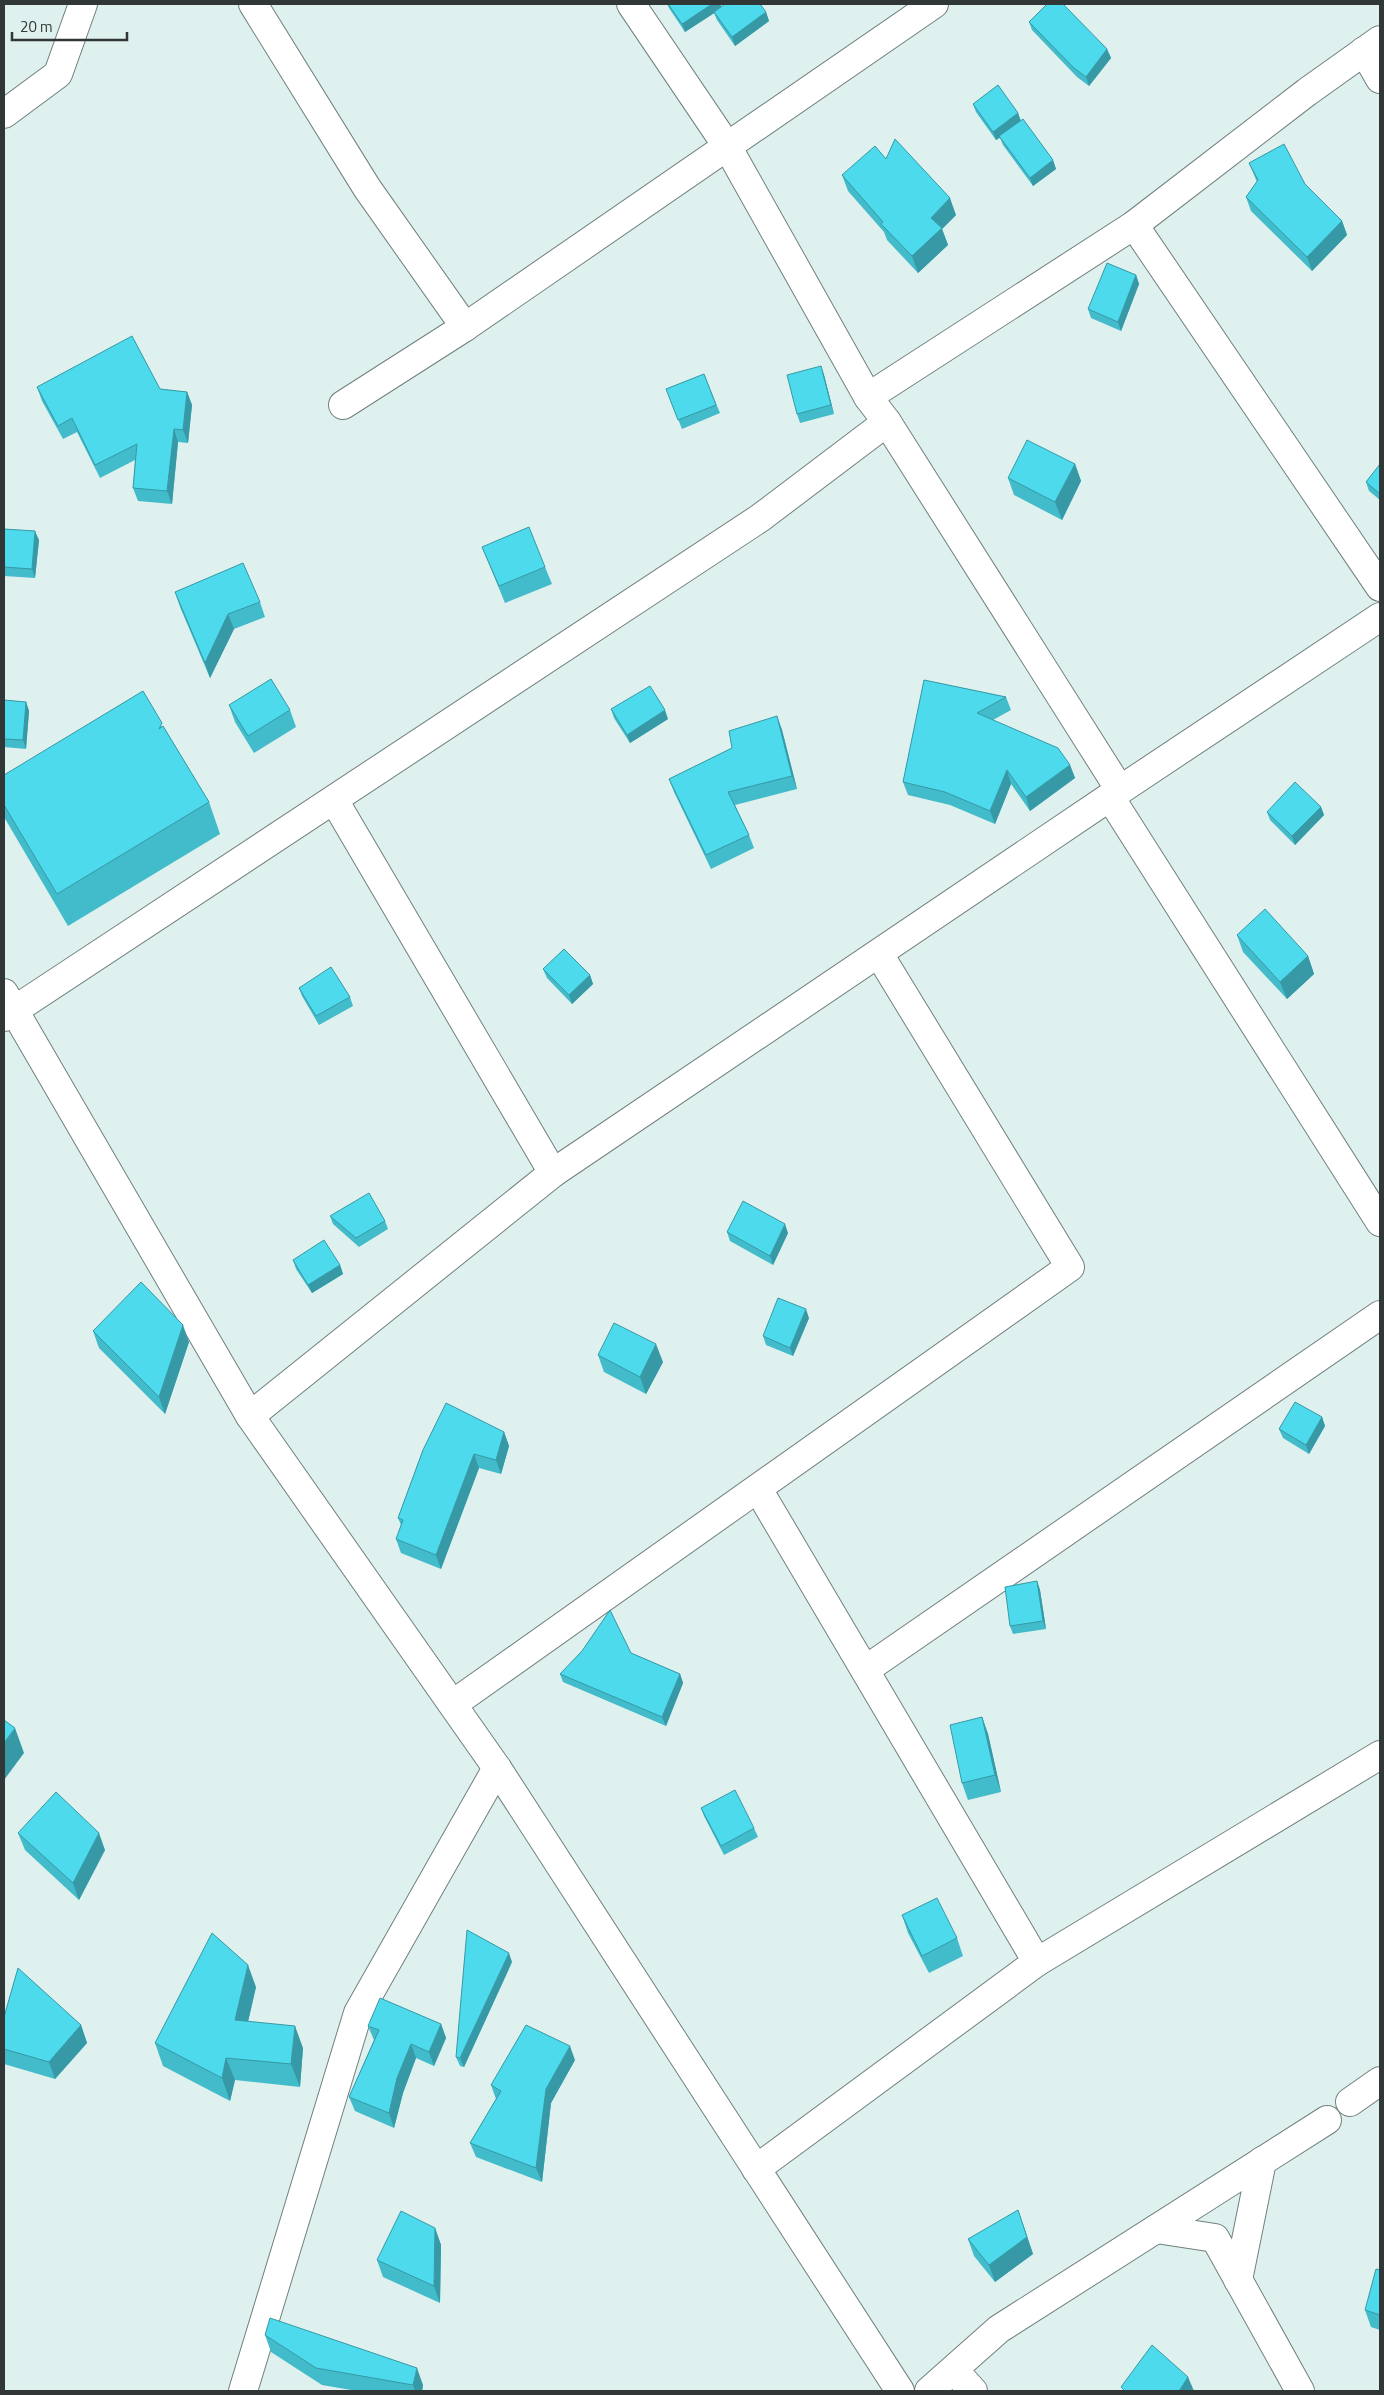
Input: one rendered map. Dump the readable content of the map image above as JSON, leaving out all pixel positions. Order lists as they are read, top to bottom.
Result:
{
  "scale_bar": "20 m"
}
